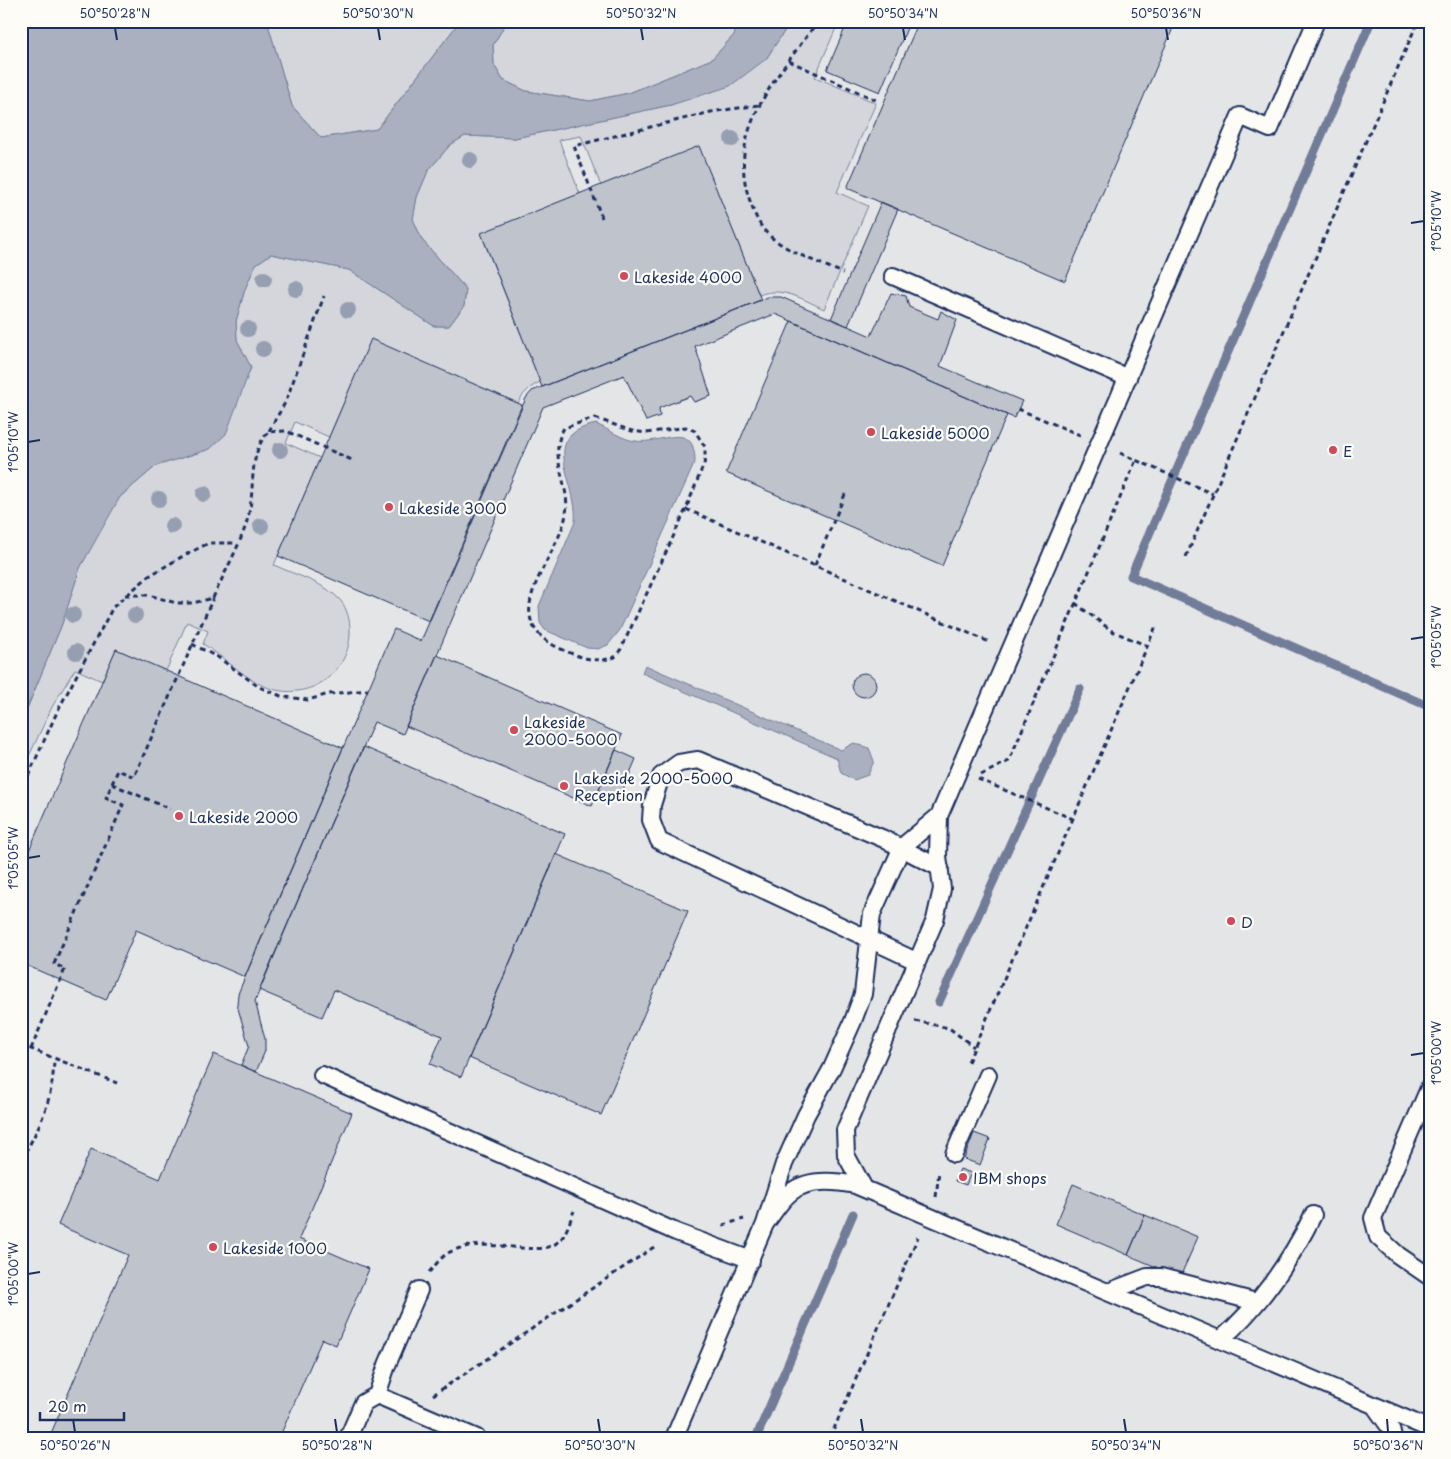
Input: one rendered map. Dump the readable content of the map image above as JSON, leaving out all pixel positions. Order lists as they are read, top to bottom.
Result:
{
  "places": [
    "Lakeside 4000",
    "Lakeside 5000",
    "E",
    "Lakeside 3000",
    "Lakeside 2000-5000",
    "Lakeside 2000-5000 Reception",
    "Lakeside 2000",
    "D",
    "IBM shops",
    "Lakeside 1000"
  ],
  "scale_bar": "20 m",
  "coordinates": [
    "50°50'28\"N",
    "50°50'30\"N",
    "50°50'32\"N",
    "50°50'34\"N",
    "50°50'36\"N",
    "1°05'10\"W",
    "1°05'05\"W",
    "1°05'00\"W",
    "50°50'26\"N"
  ]
}
